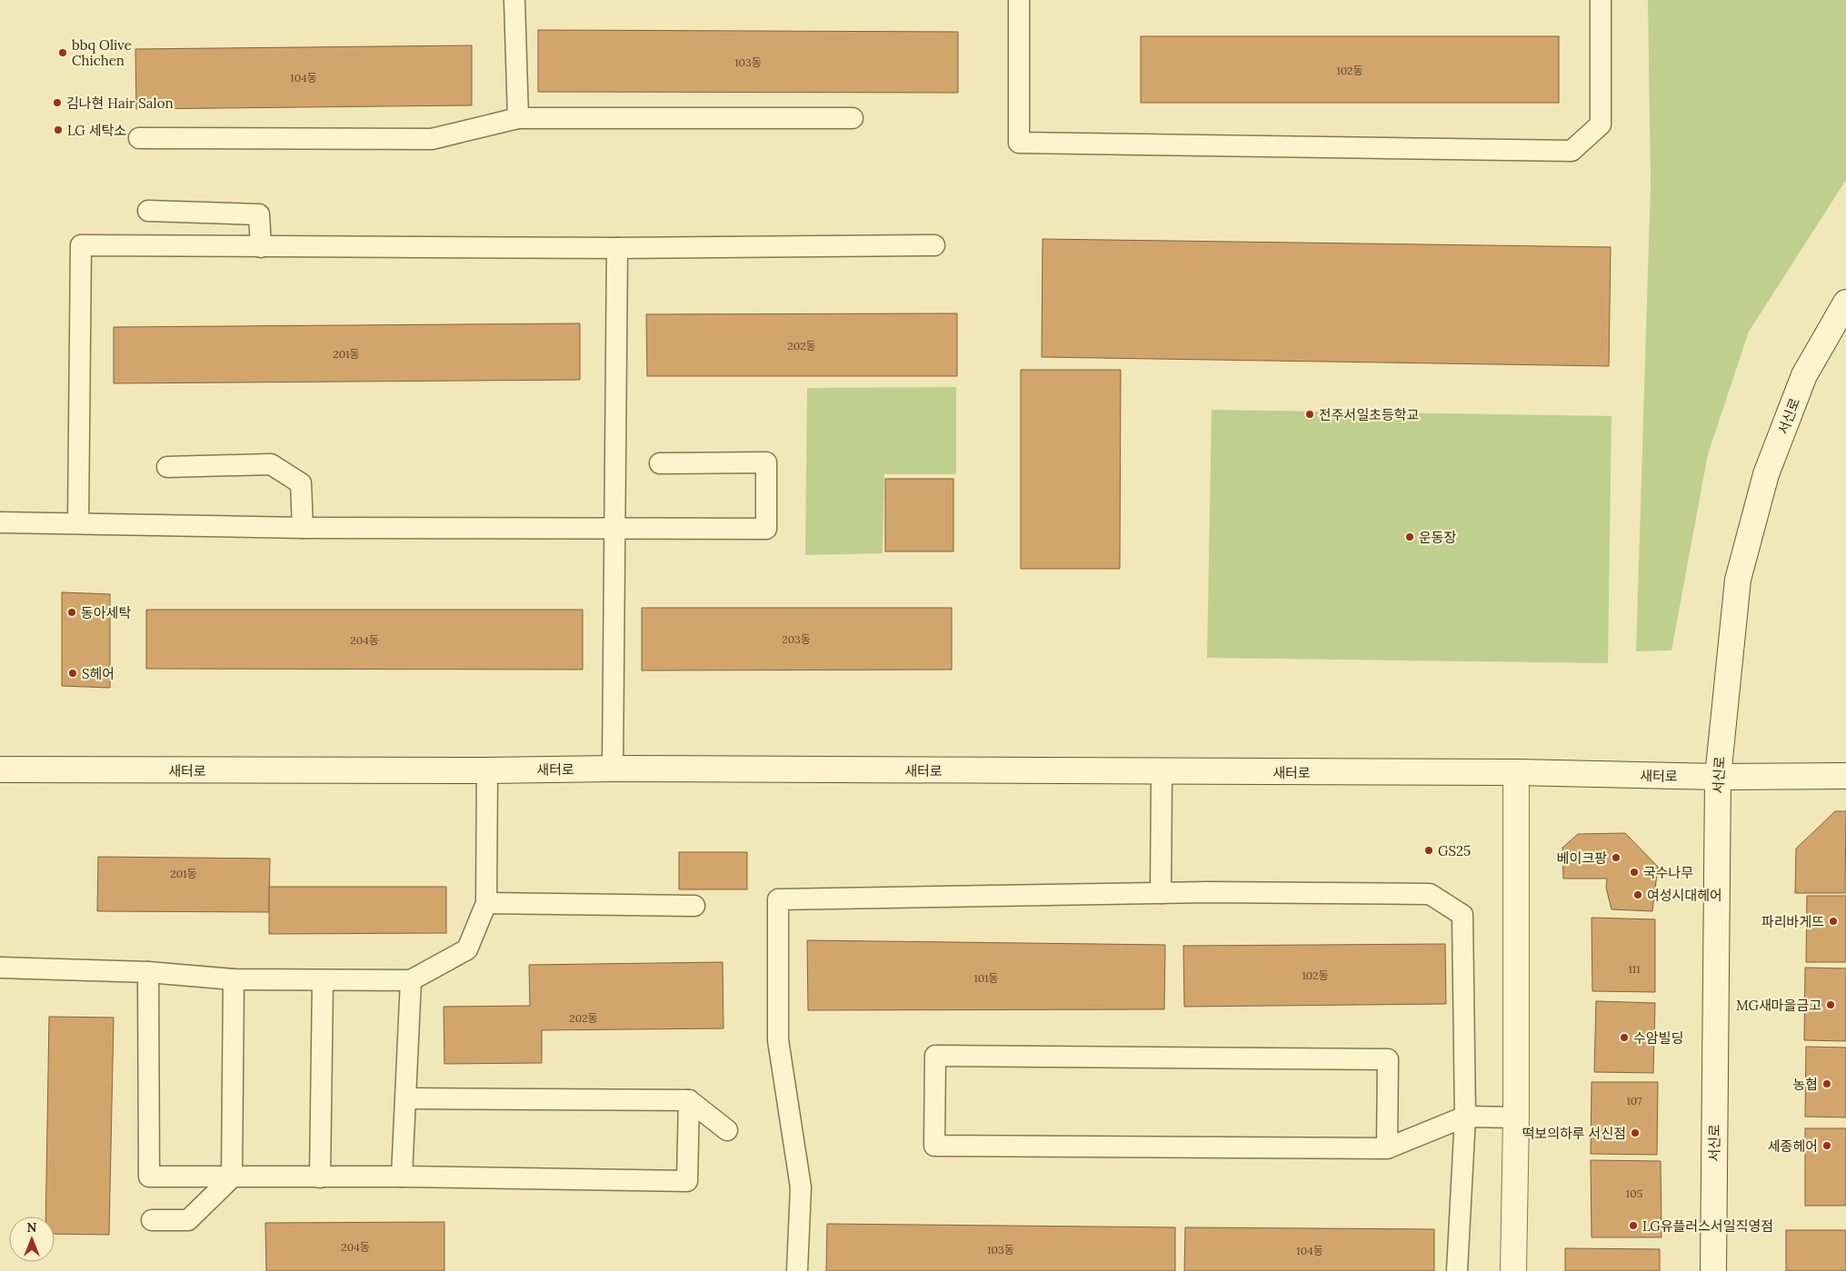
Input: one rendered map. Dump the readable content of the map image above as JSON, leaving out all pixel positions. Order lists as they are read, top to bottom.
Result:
{
  "streets": {
    "street": ["서신로", "새터로"]
  },
  "crossings": [
    ["서신로", "새터로"]
  ],
  "places": [
    "bbq Olive Chichen",
    "김나현 Hair Salon",
    "LG 세탁소",
    "전주서일초등학교",
    "운동장",
    "동아세탁",
    "S헤어",
    "GS25",
    "베이크팡",
    "국수나무",
    "여성시대헤어",
    "파리바게뜨",
    "MG새마을금고",
    "수암빌딩",
    "농협",
    "떡보의하루 서신점",
    "세종헤어",
    "LG유플러스서일직영점"
  ],
  "house_numbers": [
    "103동",
    "102동",
    "104동",
    "202동",
    "201동",
    "203동",
    "204동",
    "201동",
    "111",
    "102동",
    "101동",
    "202동",
    "107",
    "105",
    "204동",
    "103동",
    "104동"
  ],
  "north": "top"
}
